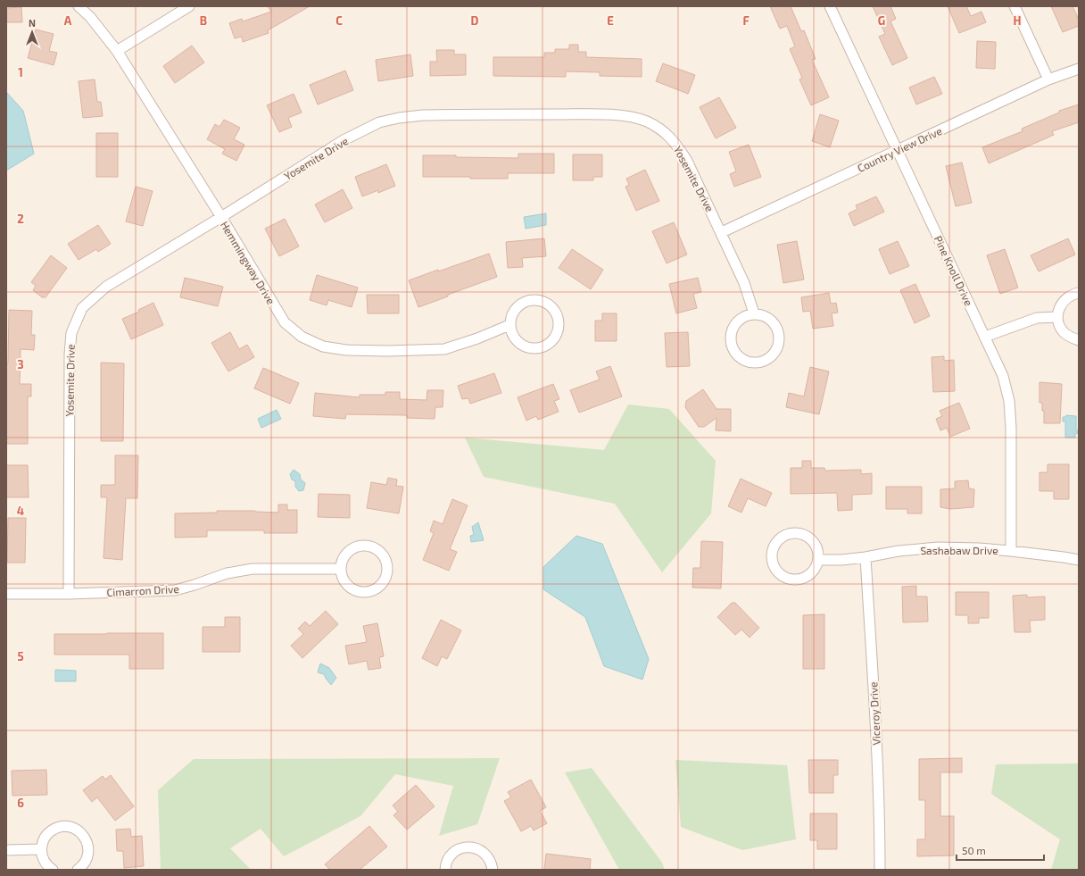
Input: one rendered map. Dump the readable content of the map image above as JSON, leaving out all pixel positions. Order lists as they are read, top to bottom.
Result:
{
  "streets": {
    "street": [
      "Country View Drive",
      "Yosemite Drive",
      "Hemmingway Drive",
      "Pine Knoll Drive",
      "Sashabaw Drive",
      "Cimarron Drive",
      "Viceroy Drive"
    ]
  },
  "crossings": [
    ["Country View Drive", "Yosemite Drive"],
    ["Country View Drive", "Pine Knoll Drive"],
    ["Yosemite Drive", "Hemmingway Drive"],
    ["Yosemite Drive", "Cimarron Drive"],
    ["Pine Knoll Drive", "Sashabaw Drive"],
    ["Sashabaw Drive", "Viceroy Drive"]
  ],
  "scale_bar": "50 m",
  "north": "top",
  "grid": {
    "columns": [
      "A",
      "B",
      "C",
      "D",
      "E",
      "F",
      "G",
      "H"
    ],
    "rows": [
      "1",
      "2",
      "3",
      "4",
      "5",
      "6"
    ]
  }
}
